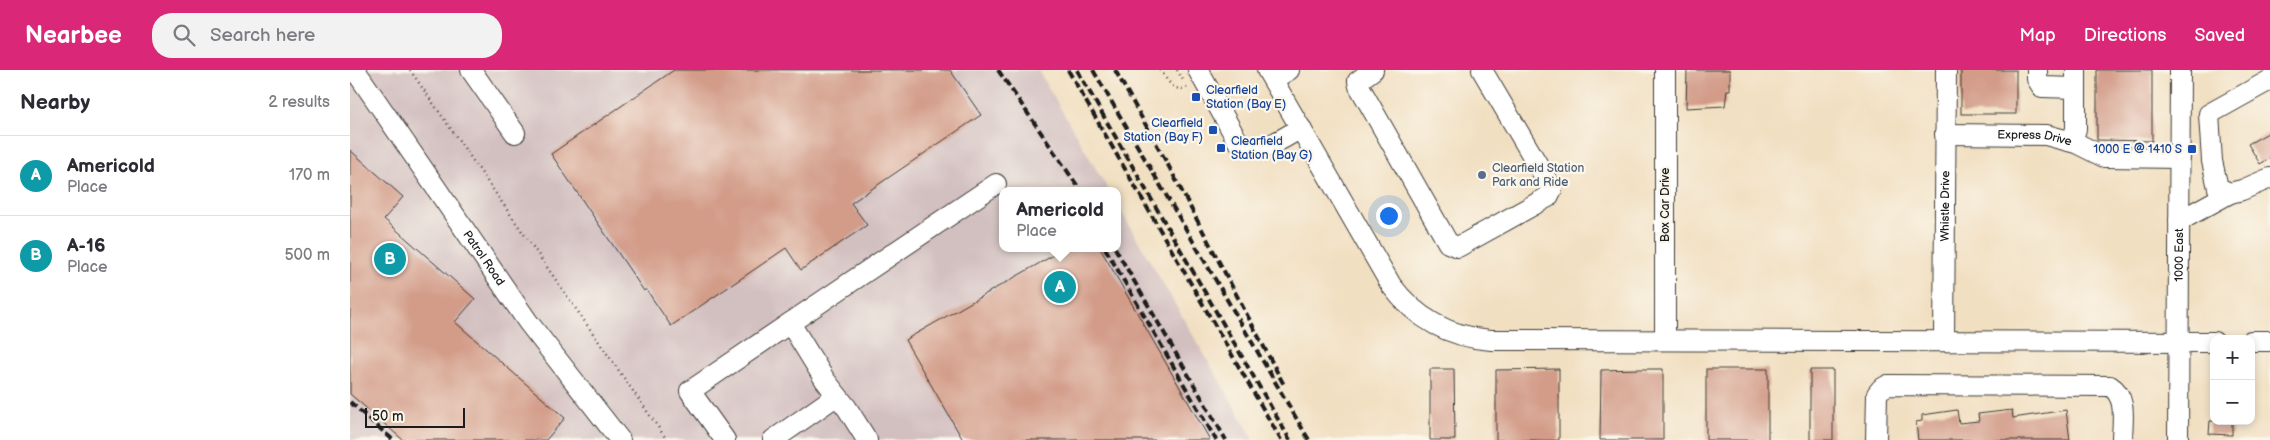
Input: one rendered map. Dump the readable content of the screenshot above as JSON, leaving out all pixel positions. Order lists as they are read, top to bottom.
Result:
{
  "streets": {
    "street": [
      "Express Drive",
      "Box Car Drive",
      "Whistle Drive",
      "1000 East",
      "Patrol Road"
    ]
  },
  "crossings": [
    ["Express Drive", "Whistle Drive"],
    ["Express Drive", "1000 East"]
  ],
  "places": {
    "transit": [
      "Clearfield Station (Bay E)",
      "Clearfield Station (Bay F)",
      "Clearfield Station (Bay G)",
      "1000 E @ 1410 S"
    ],
    "other": ["Clearfield Station Park and Ride"]
  },
  "scale_bar": "50 m",
  "page": {
    "header": "Nearbee",
    "search": "Search here",
    "nav": ["Map", "Directions", "Saved"],
    "heading": ["Nearby", "2 results"],
    "list": [
      {
        "mark": "A",
        "name": "Americold",
        "note": "Place",
        "value": "170 m"
      },
      {
        "mark": "B",
        "name": "A-16",
        "note": "Place",
        "value": "500 m"
      }
    ],
    "popup": ["Americold", "Place"],
    "pins": ["B", "A"],
    "map_buttons": ["+", "−"],
    "scale": "50 m"
  }
}
